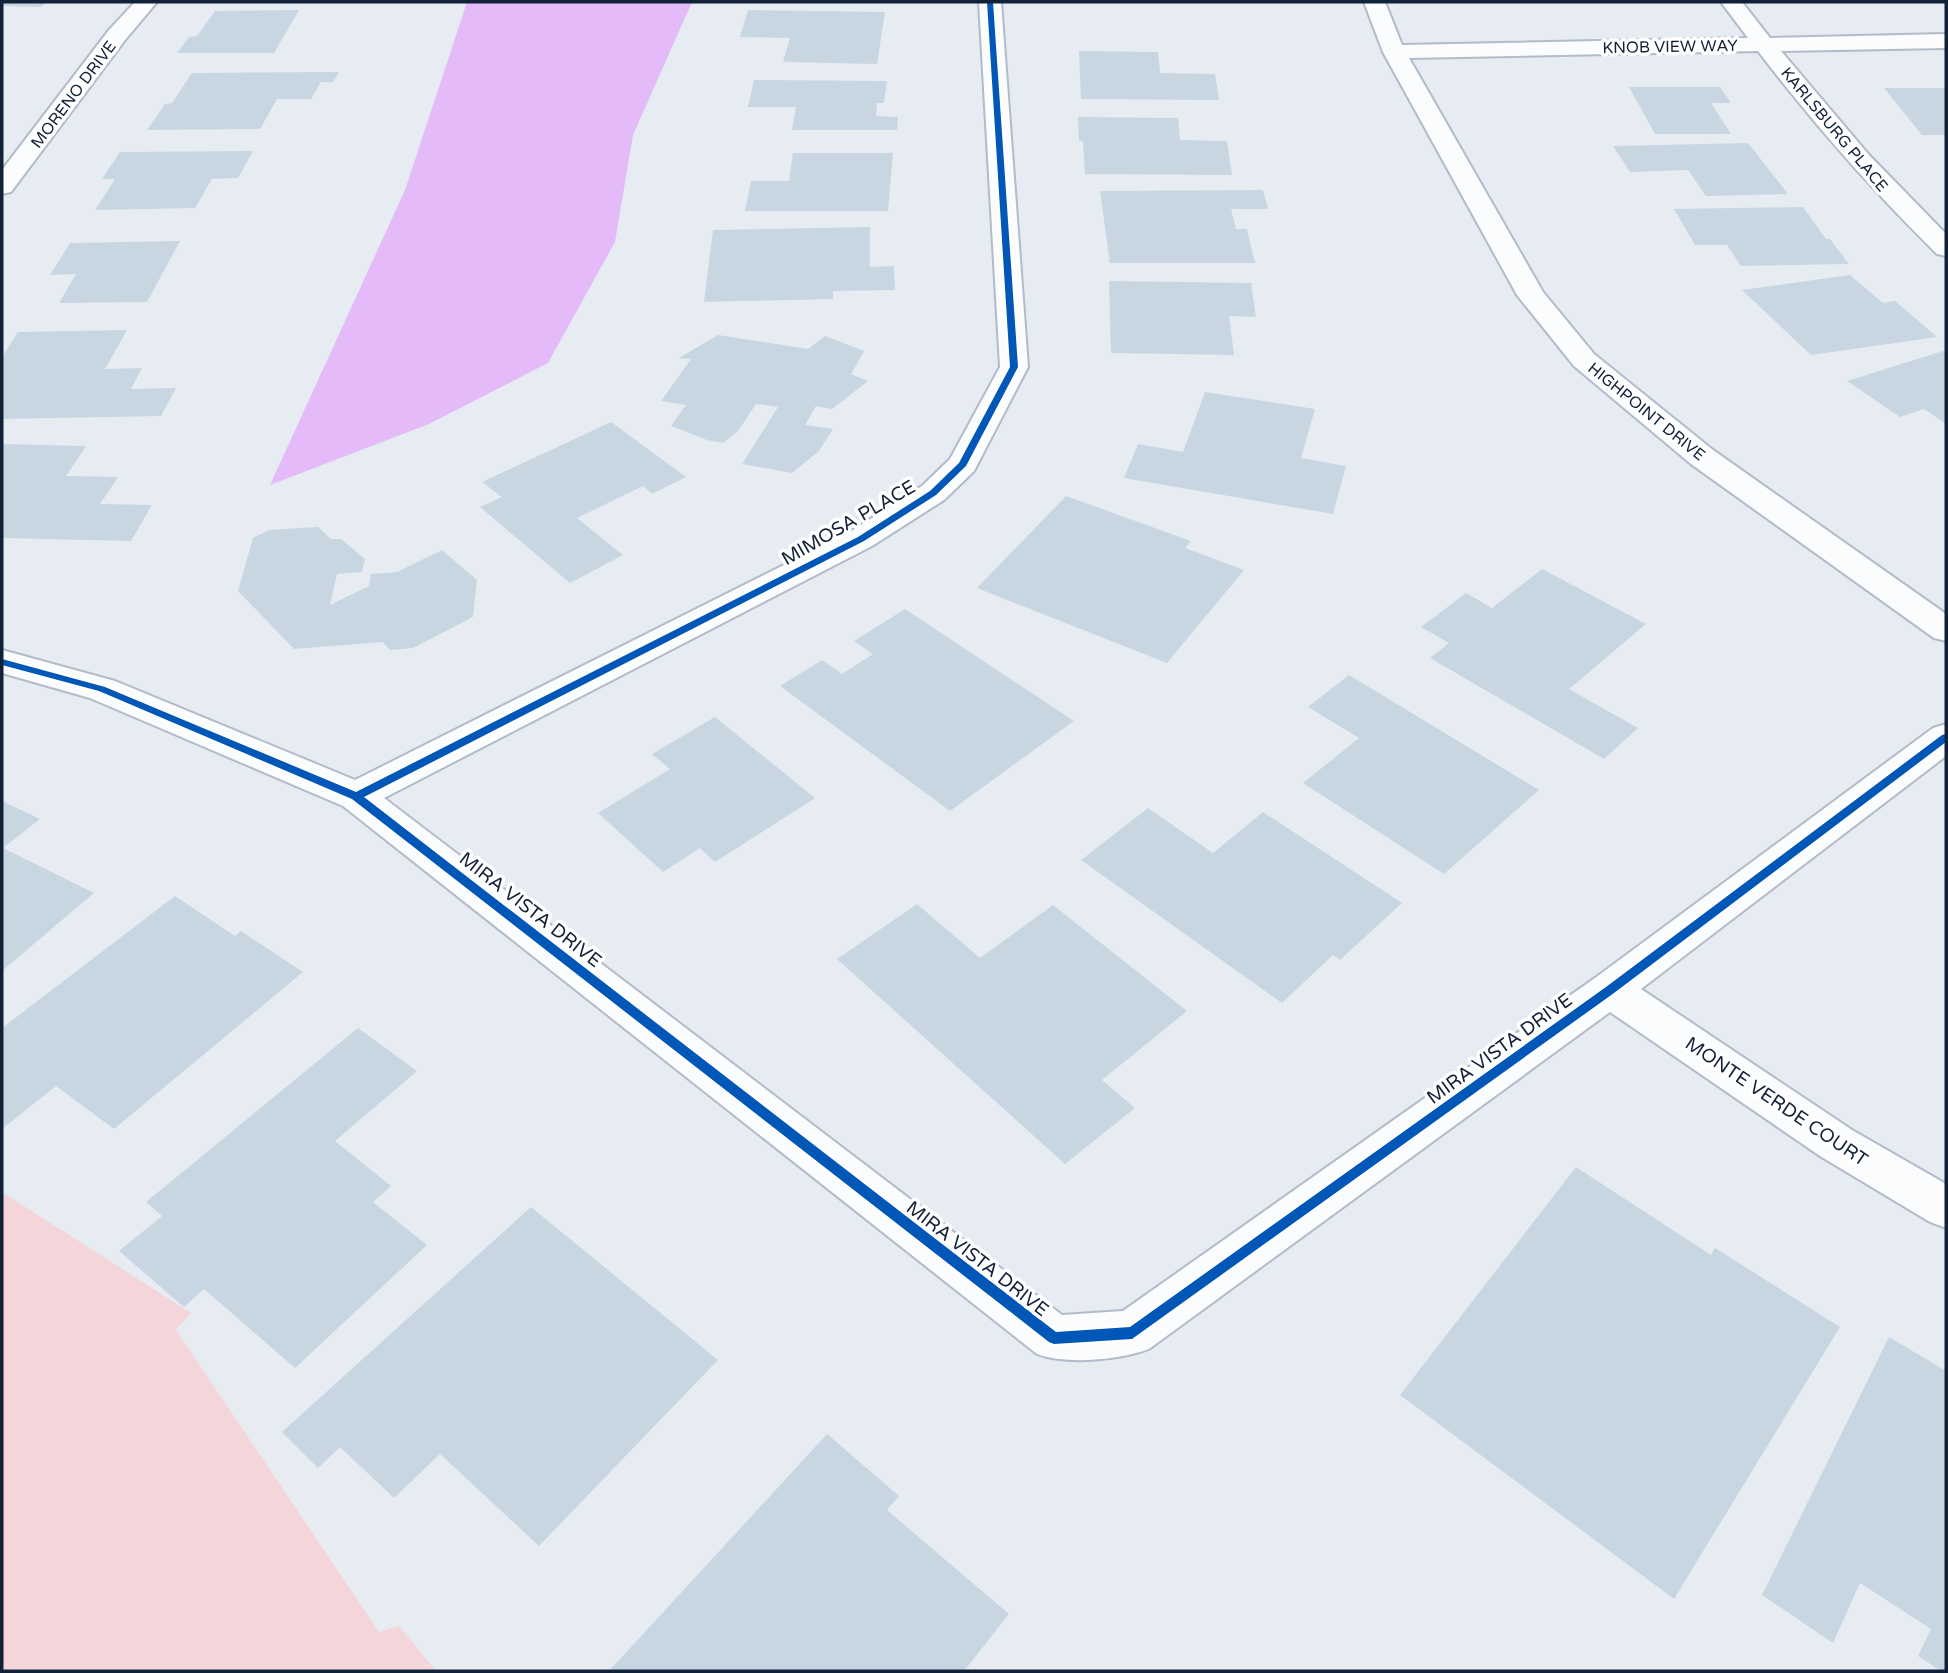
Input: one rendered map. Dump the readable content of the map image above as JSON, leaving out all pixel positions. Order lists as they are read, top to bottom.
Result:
{
  "streets": {
    "street": [
      "KNOB VIEW WAY",
      "MORENO DRIVE",
      "KARLSBURG PLACE",
      "HIGHPOINT DRIVE",
      "MIMOSA PLACE",
      "MIRA VISTA DRIVE",
      "MONTE VERDE COURT"
    ]
  },
  "crossings": [
    ["KNOB VIEW WAY", "KARLSBURG PLACE"],
    ["KNOB VIEW WAY", "HIGHPOINT DRIVE"],
    ["MIMOSA PLACE", "MIRA VISTA DRIVE"],
    ["MIRA VISTA DRIVE", "MONTE VERDE COURT"]
  ]
}
